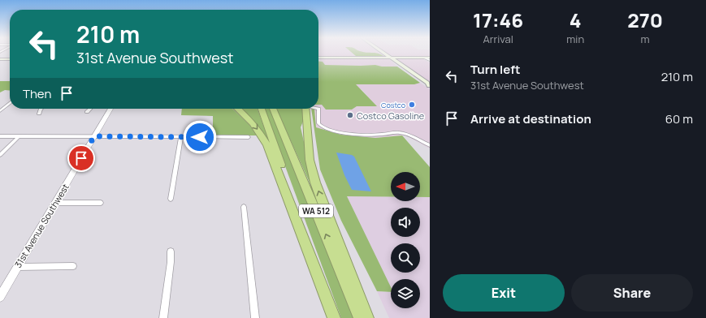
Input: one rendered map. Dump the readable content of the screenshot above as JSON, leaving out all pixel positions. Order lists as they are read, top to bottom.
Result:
{
  "streets": {
    "highway": ["WA 512"],
    "street": ["31st Avenue Southwest"]
  },
  "places": ["Costco", "Costco Gasoline"],
  "north": "left",
  "page": {
    "eta": [
      "17:46",
      "Arrival",
      "4",
      "min",
      "270",
      "m"
    ],
    "turn": ["210 m", "31st Avenue Southwest"],
    "list": [
      {
        "name": "Turn left",
        "note": "31st Avenue Southwest",
        "value": "210 m"
      },
      {
        "name": "Arrive at destination",
        "value": "60 m"
      }
    ],
    "then": "Then",
    "buttons": ["Exit", "Share"]
  }
}
